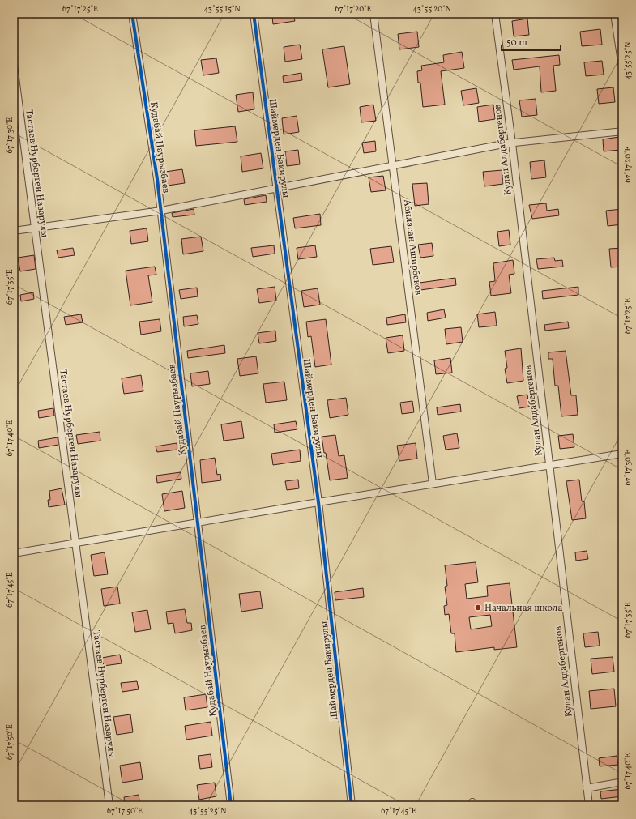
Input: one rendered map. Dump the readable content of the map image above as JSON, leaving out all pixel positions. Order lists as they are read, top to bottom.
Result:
{
  "streets": {
    "street": [
      "Кудабай Наурызбаев",
      "Шаймерден Бакирулы",
      "Кулан Алдабергенов",
      "Тастаев Нурберген Назарулы",
      "Абиласан Аширбеков"
    ]
  },
  "places": ["Начальная школа"],
  "scale_bar": "50 m",
  "coordinates": [
    "67°17'25\"E",
    "43°55'15\"N",
    "67°17'20\"E",
    "43°55'20\"N",
    "43°55'25\"N",
    "67°17'30\"E",
    "67°17'35\"E",
    "67°17'40\"E",
    "67°17'45\"E",
    "67°17'50\"E"
  ]
}
